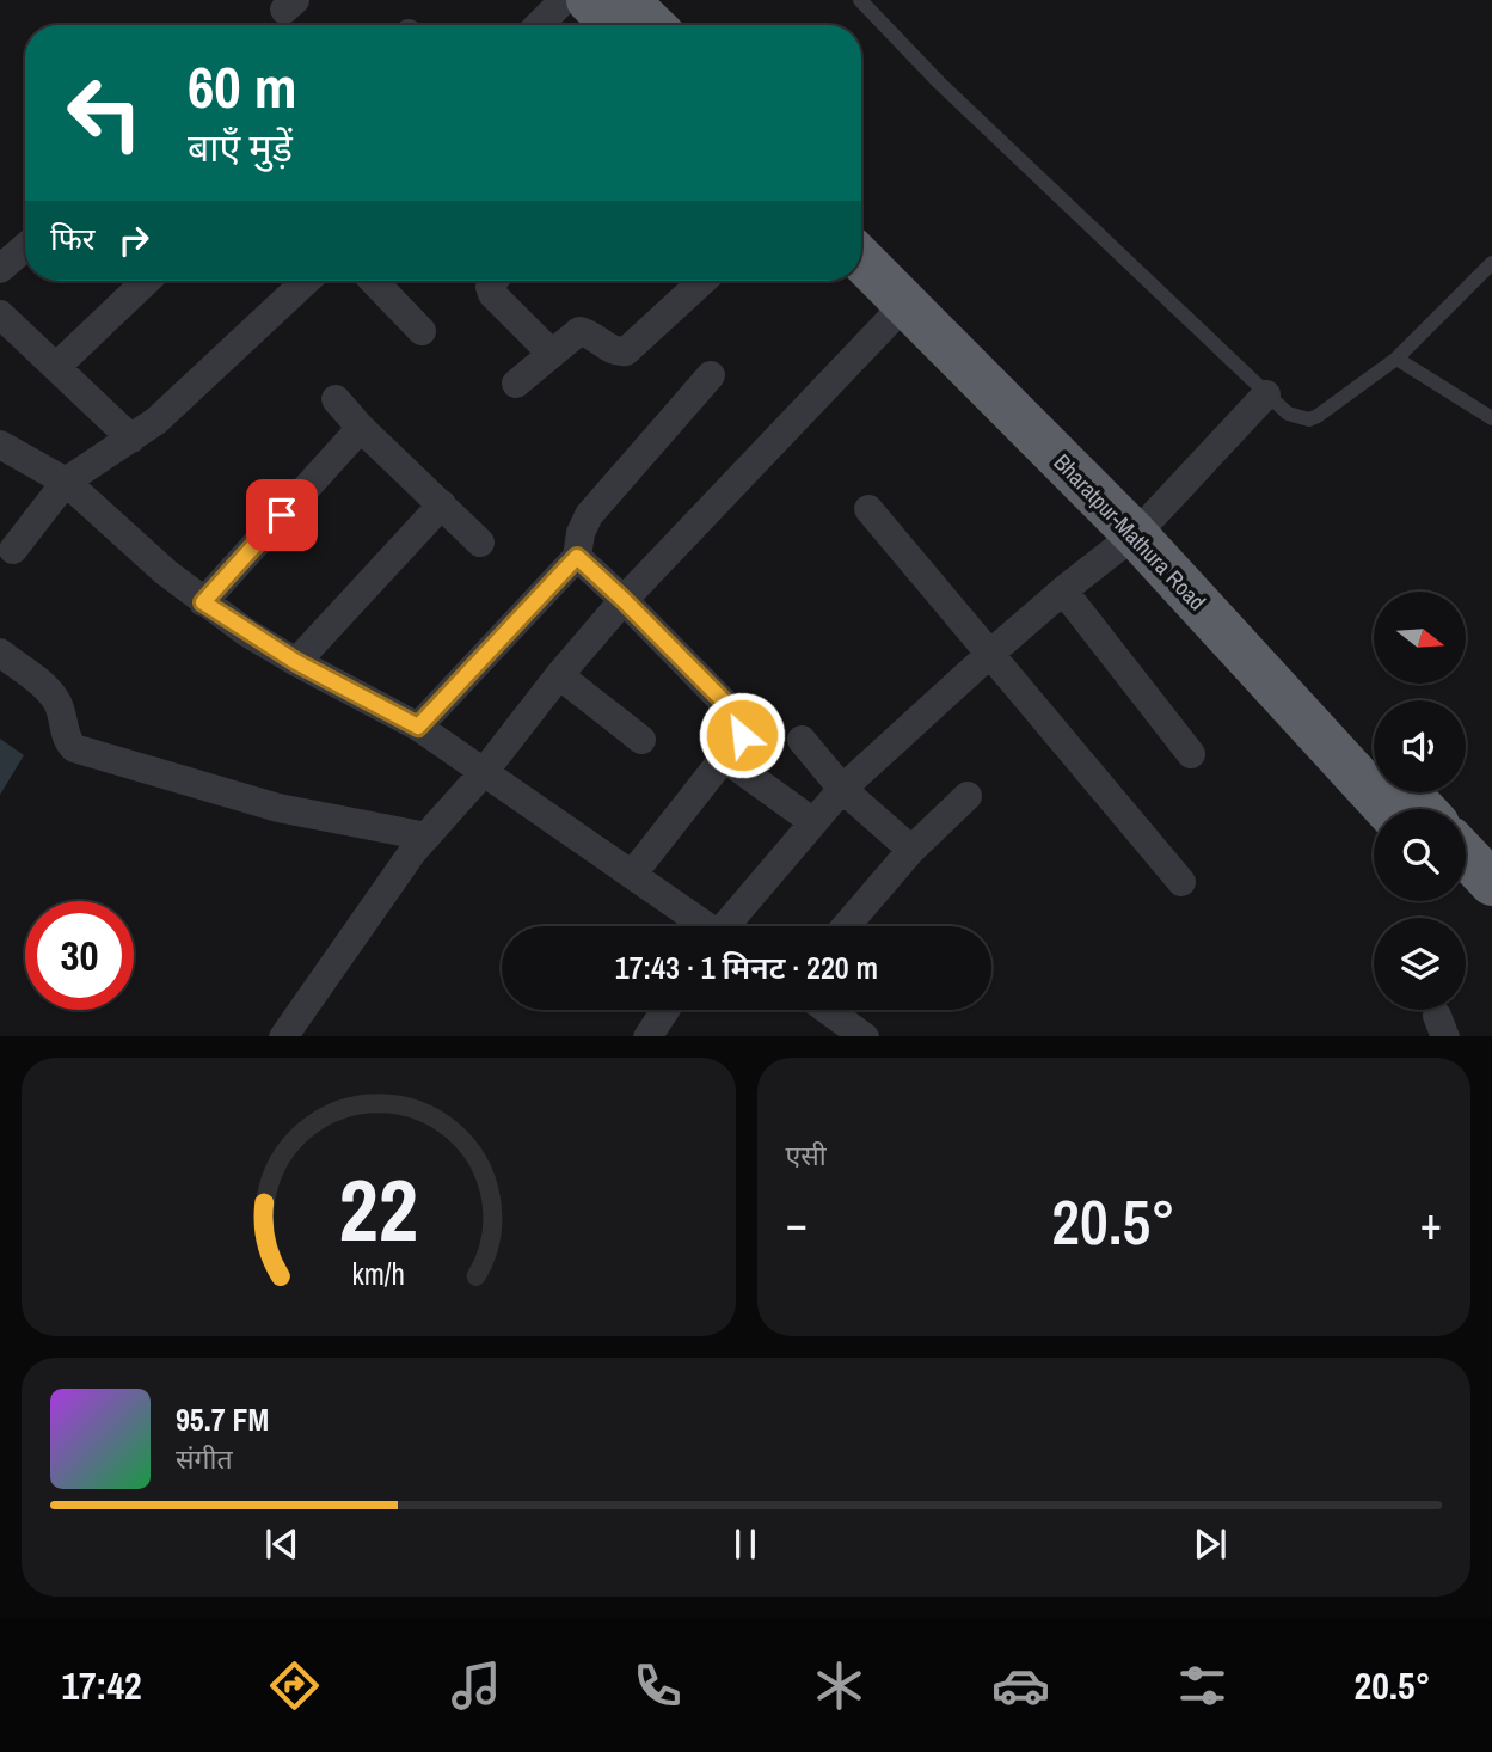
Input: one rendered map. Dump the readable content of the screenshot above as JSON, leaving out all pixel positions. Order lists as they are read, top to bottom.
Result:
{
  "streets": {
    "highway": ["Bharatpur-Mathura Road"]
  },
  "north": "right",
  "page": {
    "turn": ["60 m", "बाएँ मुड़ें"],
    "then": "फिर",
    "limit": "30",
    "trip": "17:43 · 1 मिनट · 220 m",
    "tile": "एसी",
    "heat": ["−", "20.5°", "+"],
    "song": ["95.7 FM", "संगीत"],
    "tabs": ["17:42", "20.5°"],
    "gauge": ["22", "km/h"]
  }
}
